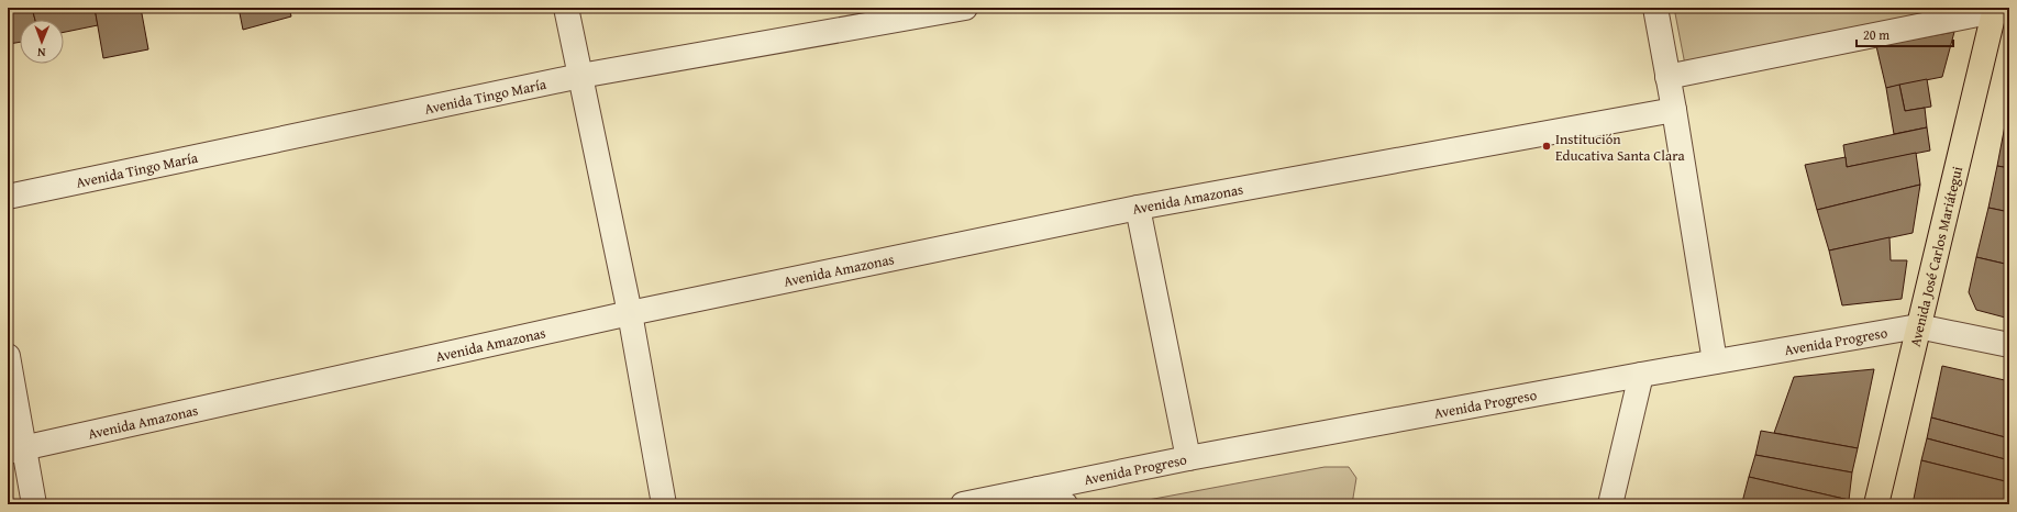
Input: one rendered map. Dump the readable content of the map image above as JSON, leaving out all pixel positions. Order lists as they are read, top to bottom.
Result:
{
  "streets": {
    "main road": ["Avenida José Carlos Mariátegui"],
    "street": ["Avenida Tingo María", "Avenida Amazonas", "Avenida Progreso"]
  },
  "crossings": [
    ["Avenida José Carlos Mariátegui", "Avenida Progreso"]
  ],
  "places": ["Institución Educativa Santa Clara"],
  "scale_bar": "20 m",
  "north": "bottom"
}
